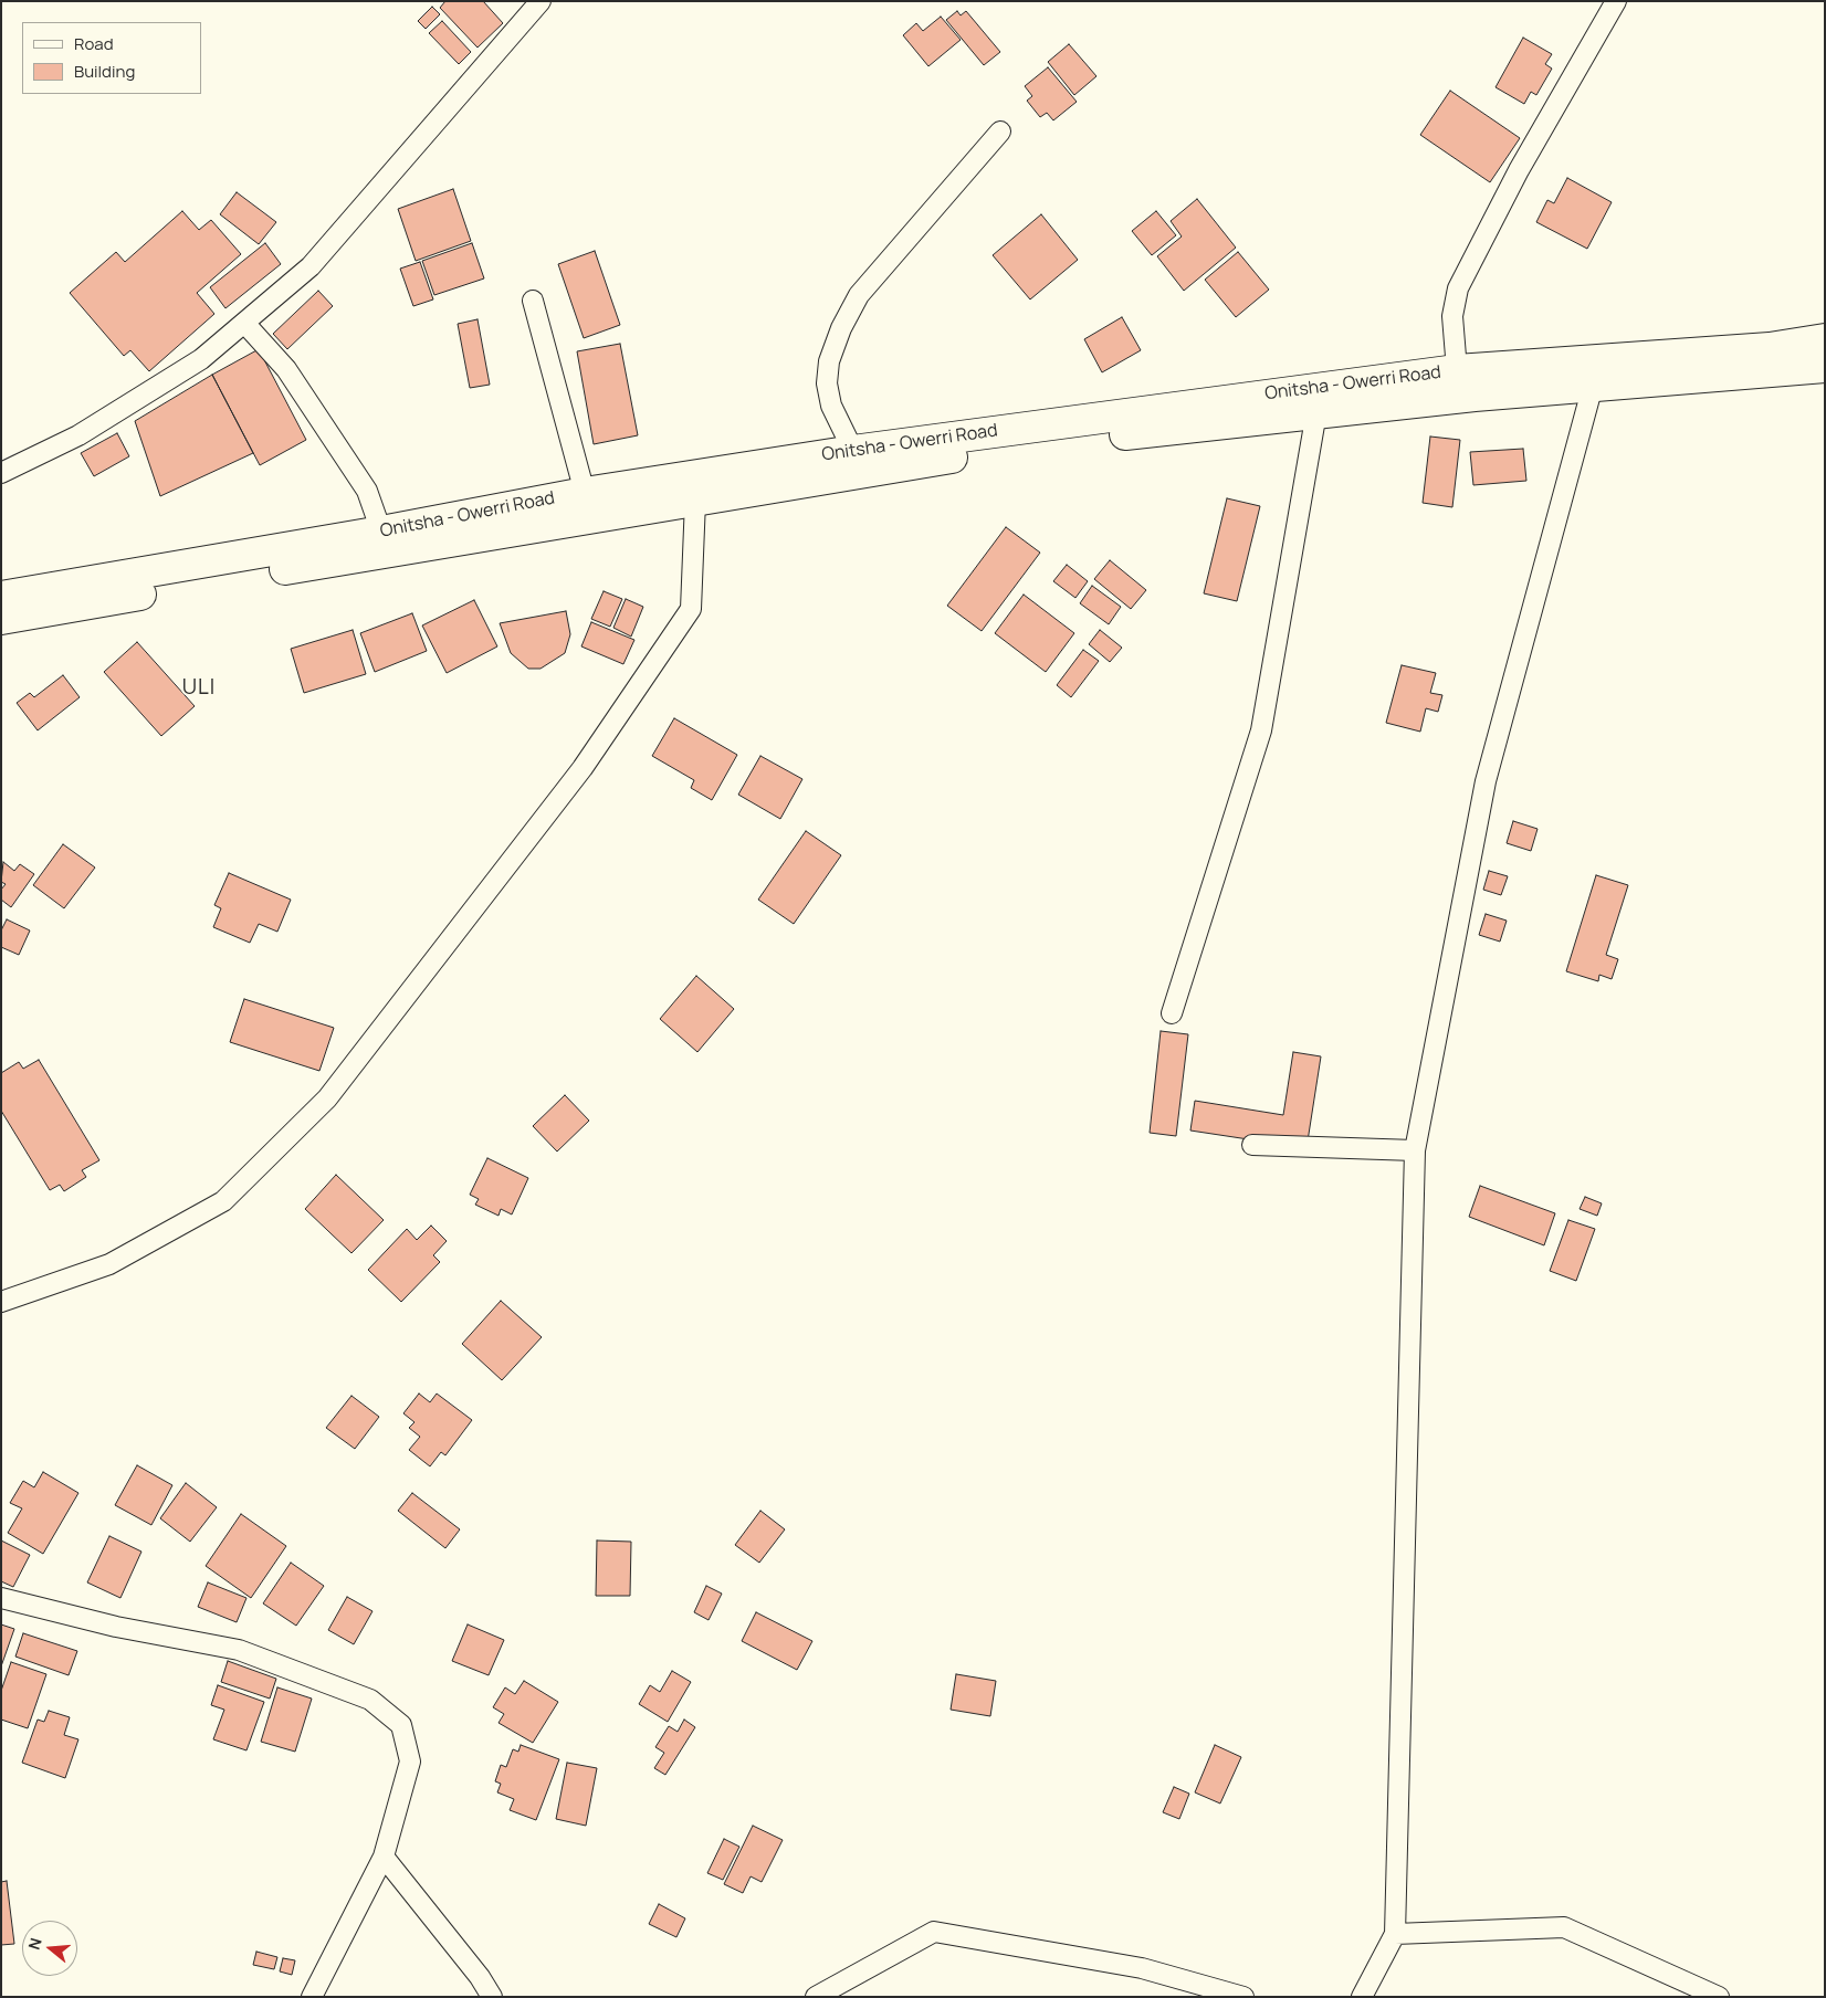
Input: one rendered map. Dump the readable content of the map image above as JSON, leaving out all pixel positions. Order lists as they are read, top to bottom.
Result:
{
  "streets": {
    "highway": ["Onitsha - Owerri Road"]
  },
  "districts": ["ULI"],
  "legend": ["Road", "Building"],
  "north": "left"
}
